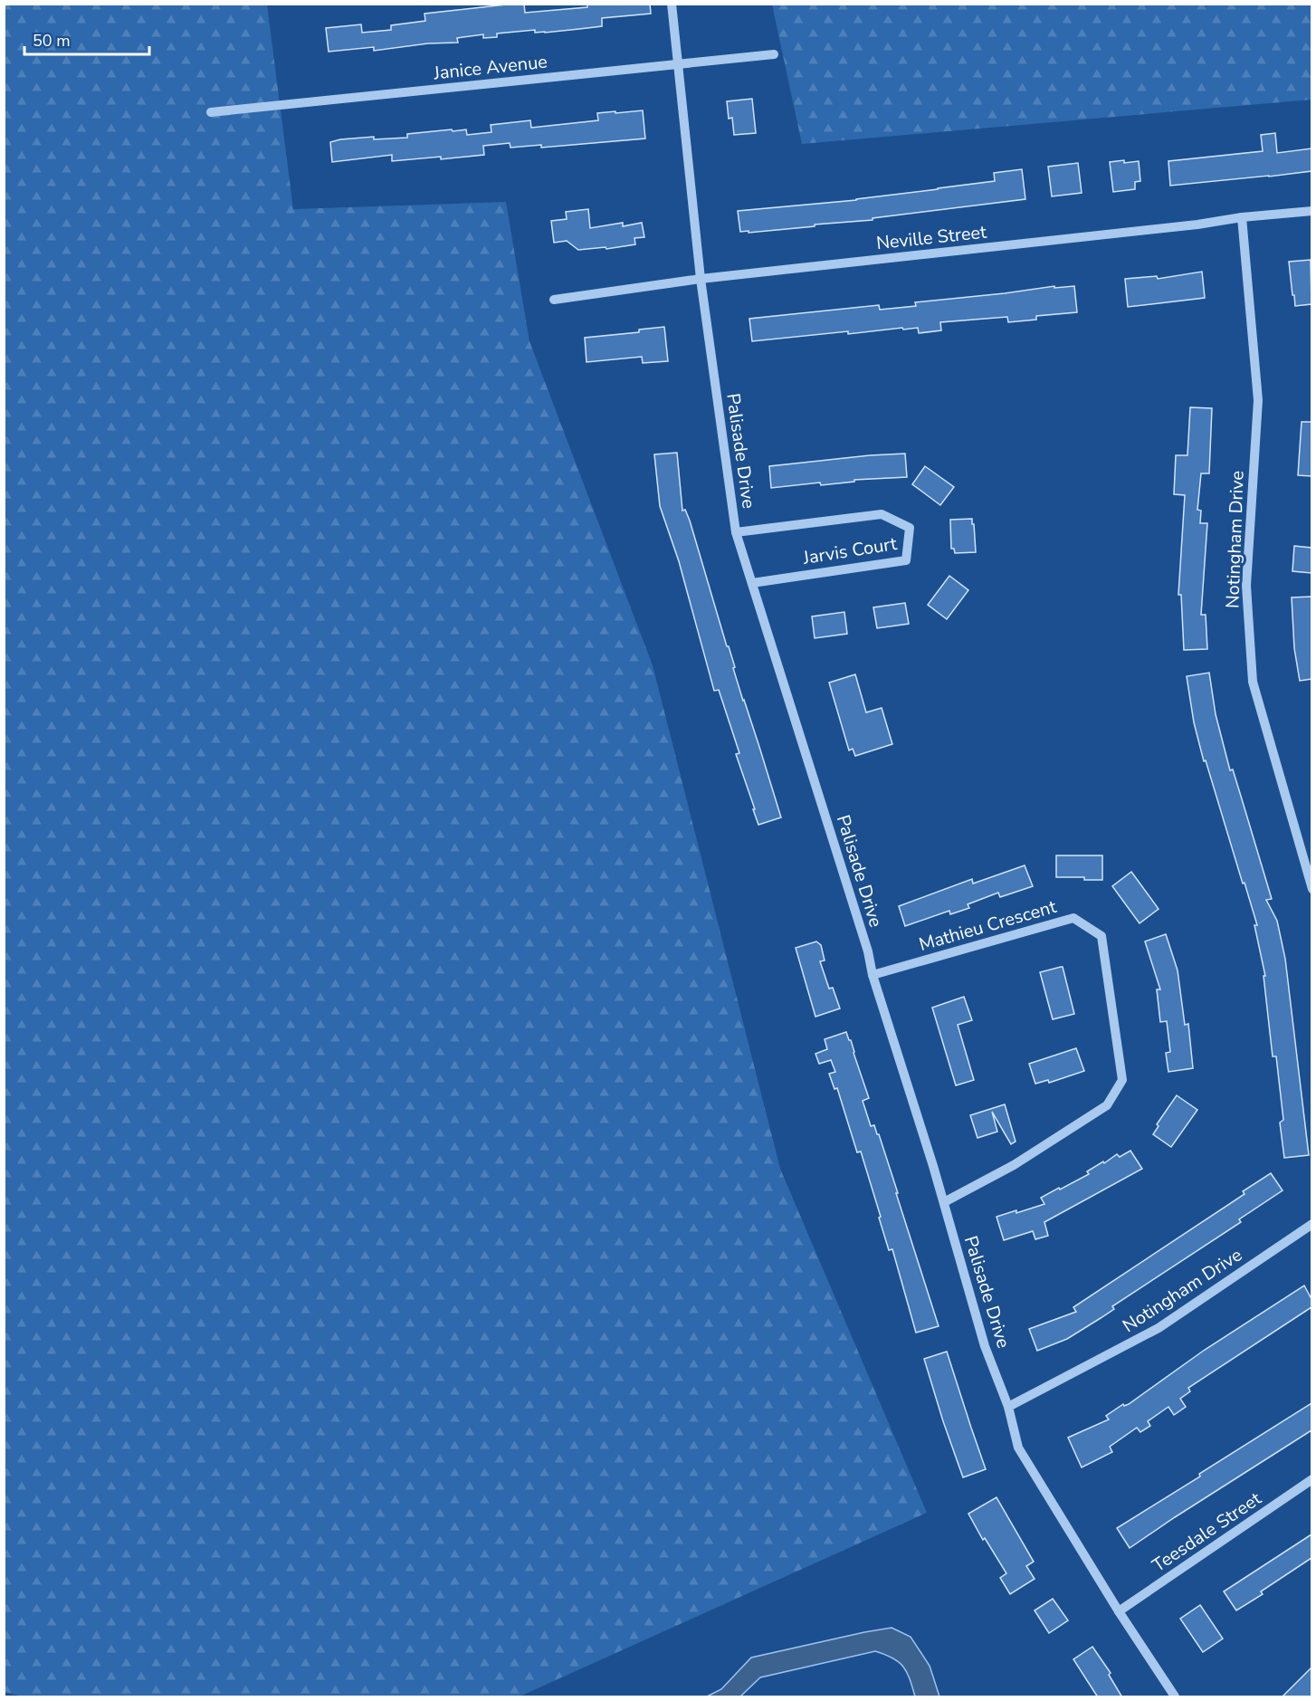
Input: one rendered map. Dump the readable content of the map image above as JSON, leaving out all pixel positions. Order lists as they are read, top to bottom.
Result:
{
  "streets": {
    "street": [
      "Janice Avenue",
      "Neville Street",
      "Palisade Drive",
      "Notingham Drive",
      "Jarvis Court",
      "Mathieu Crescent",
      "Teesdale Street"
    ]
  },
  "crossings": [
    ["Janice Avenue", "Palisade Drive"],
    ["Neville Street", "Palisade Drive"],
    ["Neville Street", "Notingham Drive"],
    ["Palisade Drive", "Notingham Drive"],
    ["Palisade Drive", "Jarvis Court"],
    ["Palisade Drive", "Mathieu Crescent"],
    ["Palisade Drive", "Teesdale Street"]
  ],
  "scale_bar": "50 m"
}
